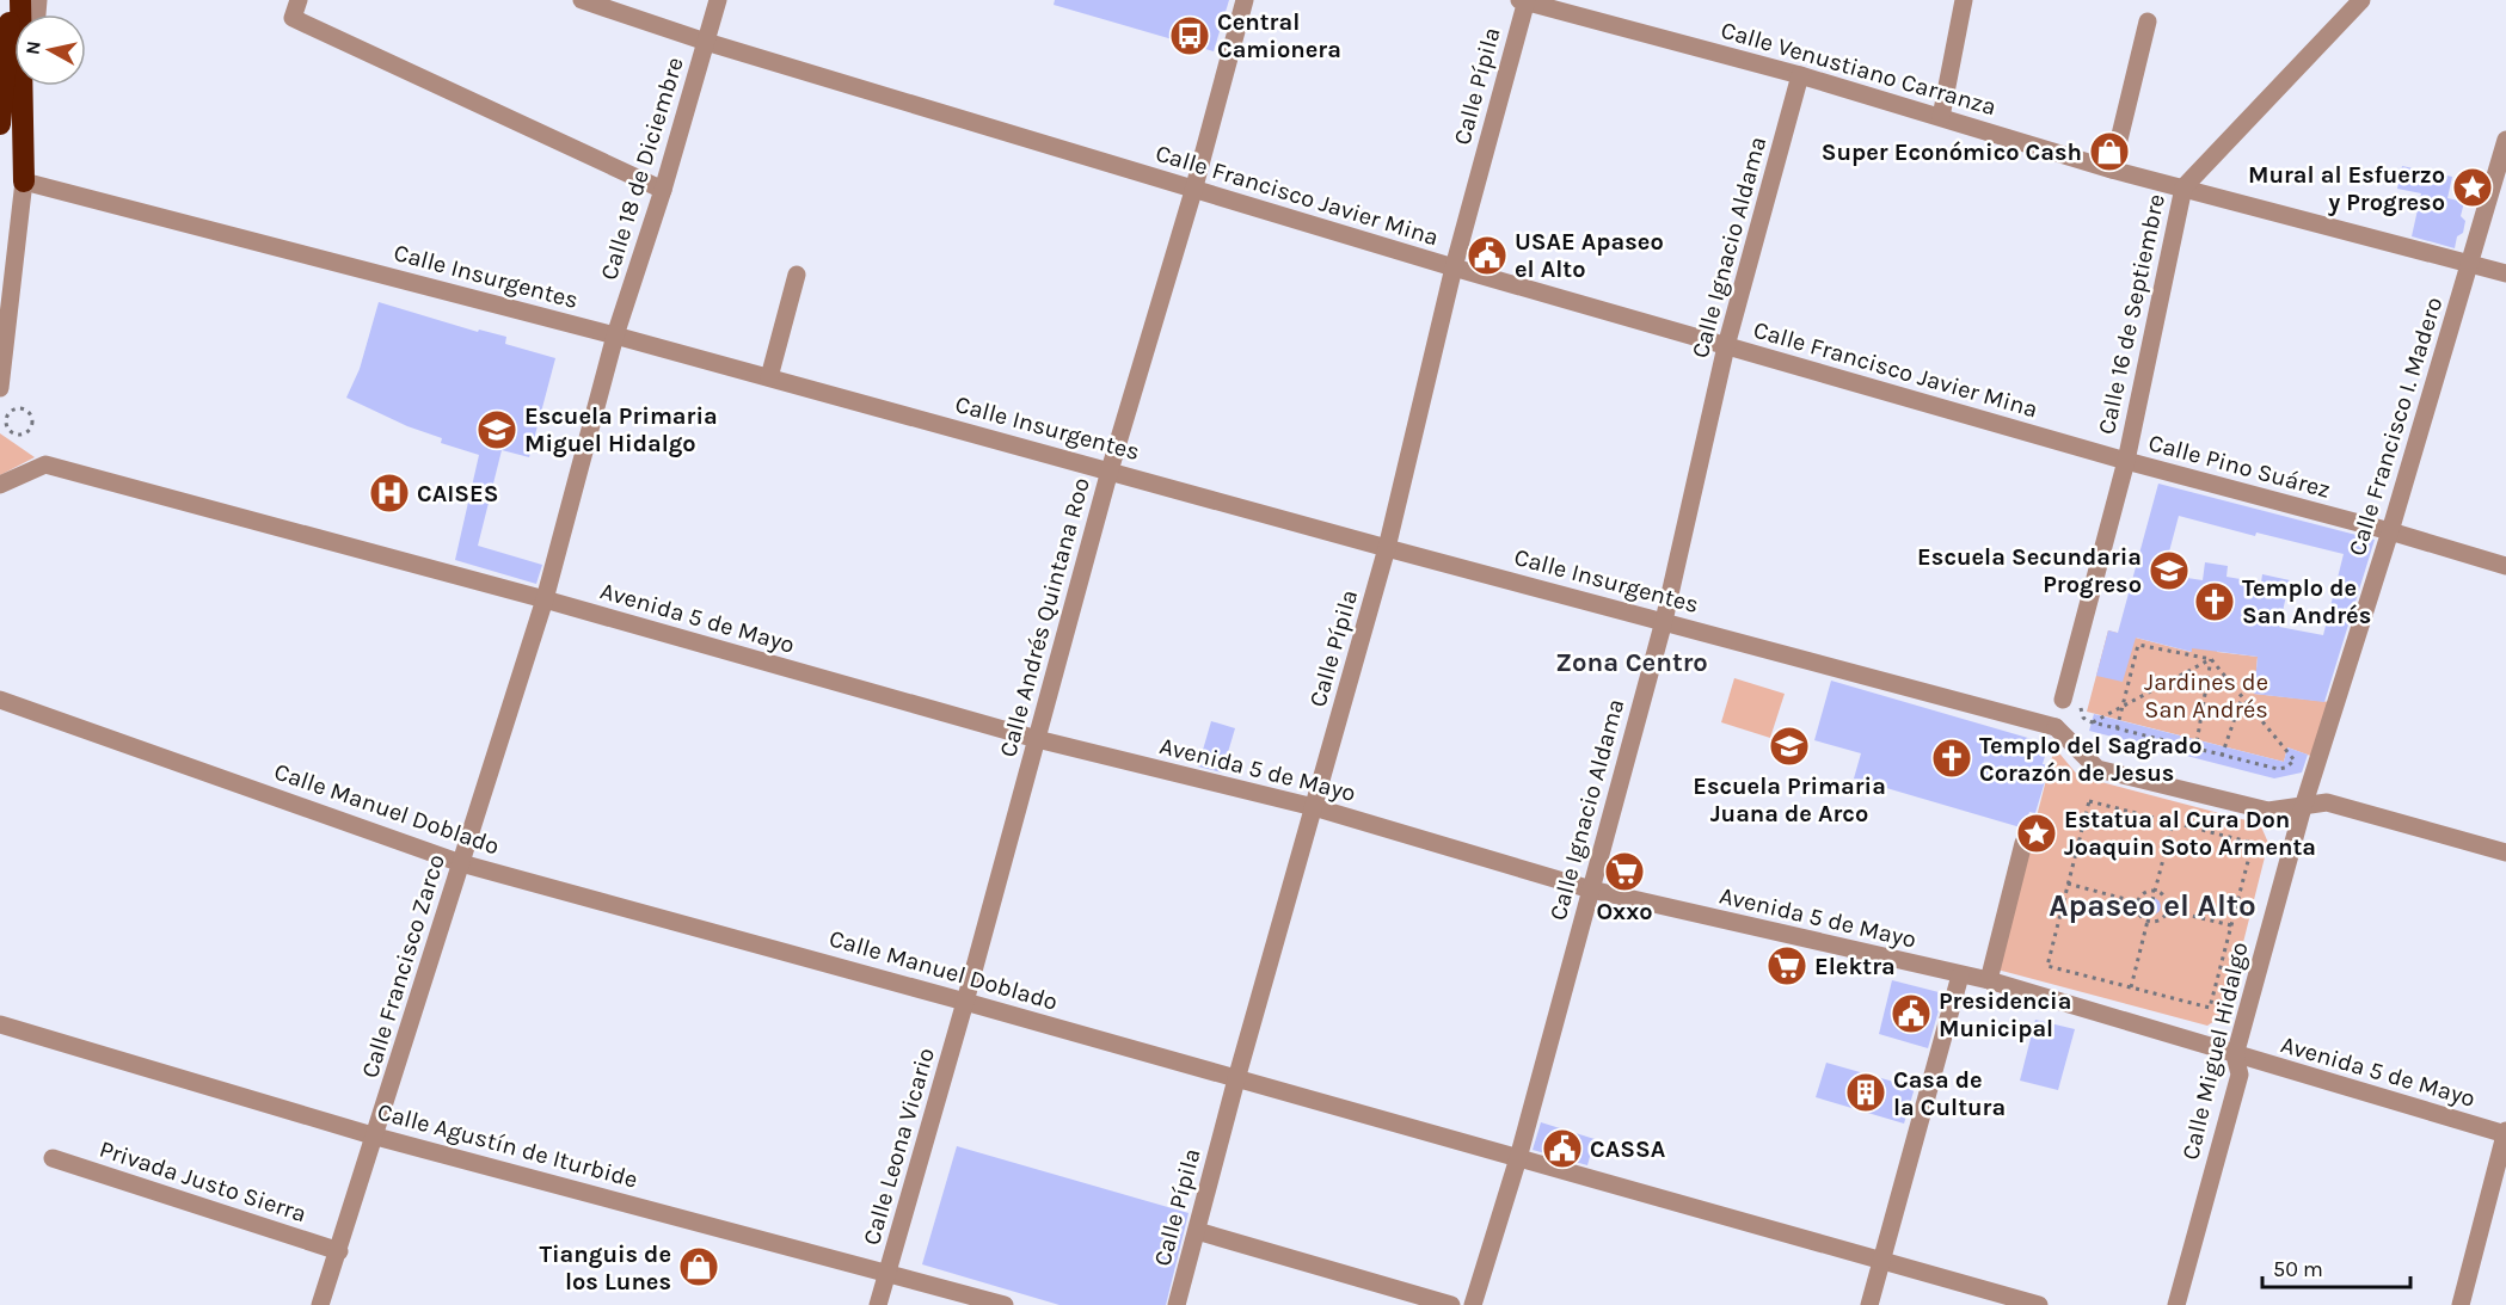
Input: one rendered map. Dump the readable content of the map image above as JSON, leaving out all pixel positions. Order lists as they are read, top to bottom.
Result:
{
  "streets": {
    "street": [
      "Calle Venustiano Carranza",
      "Calle Pípila",
      "Calle 18 de Diciembre",
      "Calle Francisco Javier Mina",
      "Calle Ignacio Aldama",
      "Calle Insurgentes",
      "Calle 16 de Septiembre",
      "Calle Francisco I. Madero",
      "Calle Pino Suárez",
      "Avenida 5 de Mayo",
      "Calle Andrés Quintana Roo",
      "Calle Manuel Doblado",
      "Calle Francisco Zarco",
      "Calle Miguel Hidalgo",
      "Calle Agustín de Iturbide",
      "Calle Leona Vicario",
      "Privada Justo Sierra"
    ]
  },
  "crossings": [
    ["Calle Venustiano Carranza", "Calle Pípila"],
    ["Calle Venustiano Carranza", "Calle Ignacio Aldama"],
    ["Calle Venustiano Carranza", "Calle 16 de Septiembre"],
    ["Calle Venustiano Carranza", "Calle Francisco I. Madero"],
    ["Calle Pípila", "Calle Francisco Javier Mina"],
    ["Calle Pípila", "Calle Insurgentes"],
    ["Calle Pípila", "Avenida 5 de Mayo"],
    ["Calle Pípila", "Calle Manuel Doblado"],
    ["Calle 18 de Diciembre", "Calle Francisco Javier Mina"],
    ["Calle 18 de Diciembre", "Calle Insurgentes"],
    ["Calle 18 de Diciembre", "Avenida 5 de Mayo"],
    ["Calle 18 de Diciembre", "Calle Francisco Zarco"],
    ["Calle Francisco Javier Mina", "Calle Ignacio Aldama"],
    ["Calle Francisco Javier Mina", "Calle 16 de Septiembre"],
    ["Calle Francisco Javier Mina", "Calle Pino Suárez"],
    ["Calle Francisco Javier Mina", "Calle Andrés Quintana Roo"],
    ["Calle Ignacio Aldama", "Calle Insurgentes"],
    ["Calle Ignacio Aldama", "Avenida 5 de Mayo"],
    ["Calle Ignacio Aldama", "Calle Manuel Doblado"],
    ["Calle Insurgentes", "Calle 16 de Septiembre"],
    ["Calle Insurgentes", "Calle Andrés Quintana Roo"],
    ["Calle 16 de Septiembre", "Calle Pino Suárez"],
    ["Calle Francisco I. Madero", "Calle Pino Suárez"],
    ["Calle Francisco I. Madero", "Calle Miguel Hidalgo"],
    ["Avenida 5 de Mayo", "Calle Andrés Quintana Roo"],
    ["Avenida 5 de Mayo", "Calle Francisco Zarco"],
    ["Avenida 5 de Mayo", "Calle Miguel Hidalgo"],
    ["Calle Andrés Quintana Roo", "Calle Manuel Doblado"],
    ["Calle Andrés Quintana Roo", "Calle Leona Vicario"],
    ["Calle Manuel Doblado", "Calle Francisco Zarco"],
    ["Calle Manuel Doblado", "Calle Leona Vicario"],
    ["Calle Francisco Zarco", "Calle Agustín de Iturbide"],
    ["Calle Francisco Zarco", "Privada Justo Sierra"],
    ["Calle Agustín de Iturbide", "Calle Leona Vicario"]
  ],
  "districts": ["Zona Centro", "Apaseo el Alto"],
  "parks": ["Jardines de San Andrés"],
  "places": {
    "bus stop": ["Central Camionera"],
    "shop": ["Super Económico Cash", "Tianguis de los Lunes"],
    "place": ["Mural al Esfuerzo y Progreso", "Estatua al Cura Don Joaquin Soto Armenta"],
    "public building": ["USAE Apaseo el Alto", "Presidencia Municipal", "CASSA"],
    "school or university": ["Escuela Primaria Miguel Hidalgo", "Escuela Secundaria Progreso", "Escuela Primaria Juana de Arco"],
    "hospital": ["CAISES"],
    "church": ["Templo de San Andrés", "Templo del Sagrado Corazón de Jesus"],
    "supermarket": ["Oxxo", "Elektra"],
    "building": ["Casa de la Cultura"]
  },
  "scale_bar": "50 m",
  "north": "left"
}
